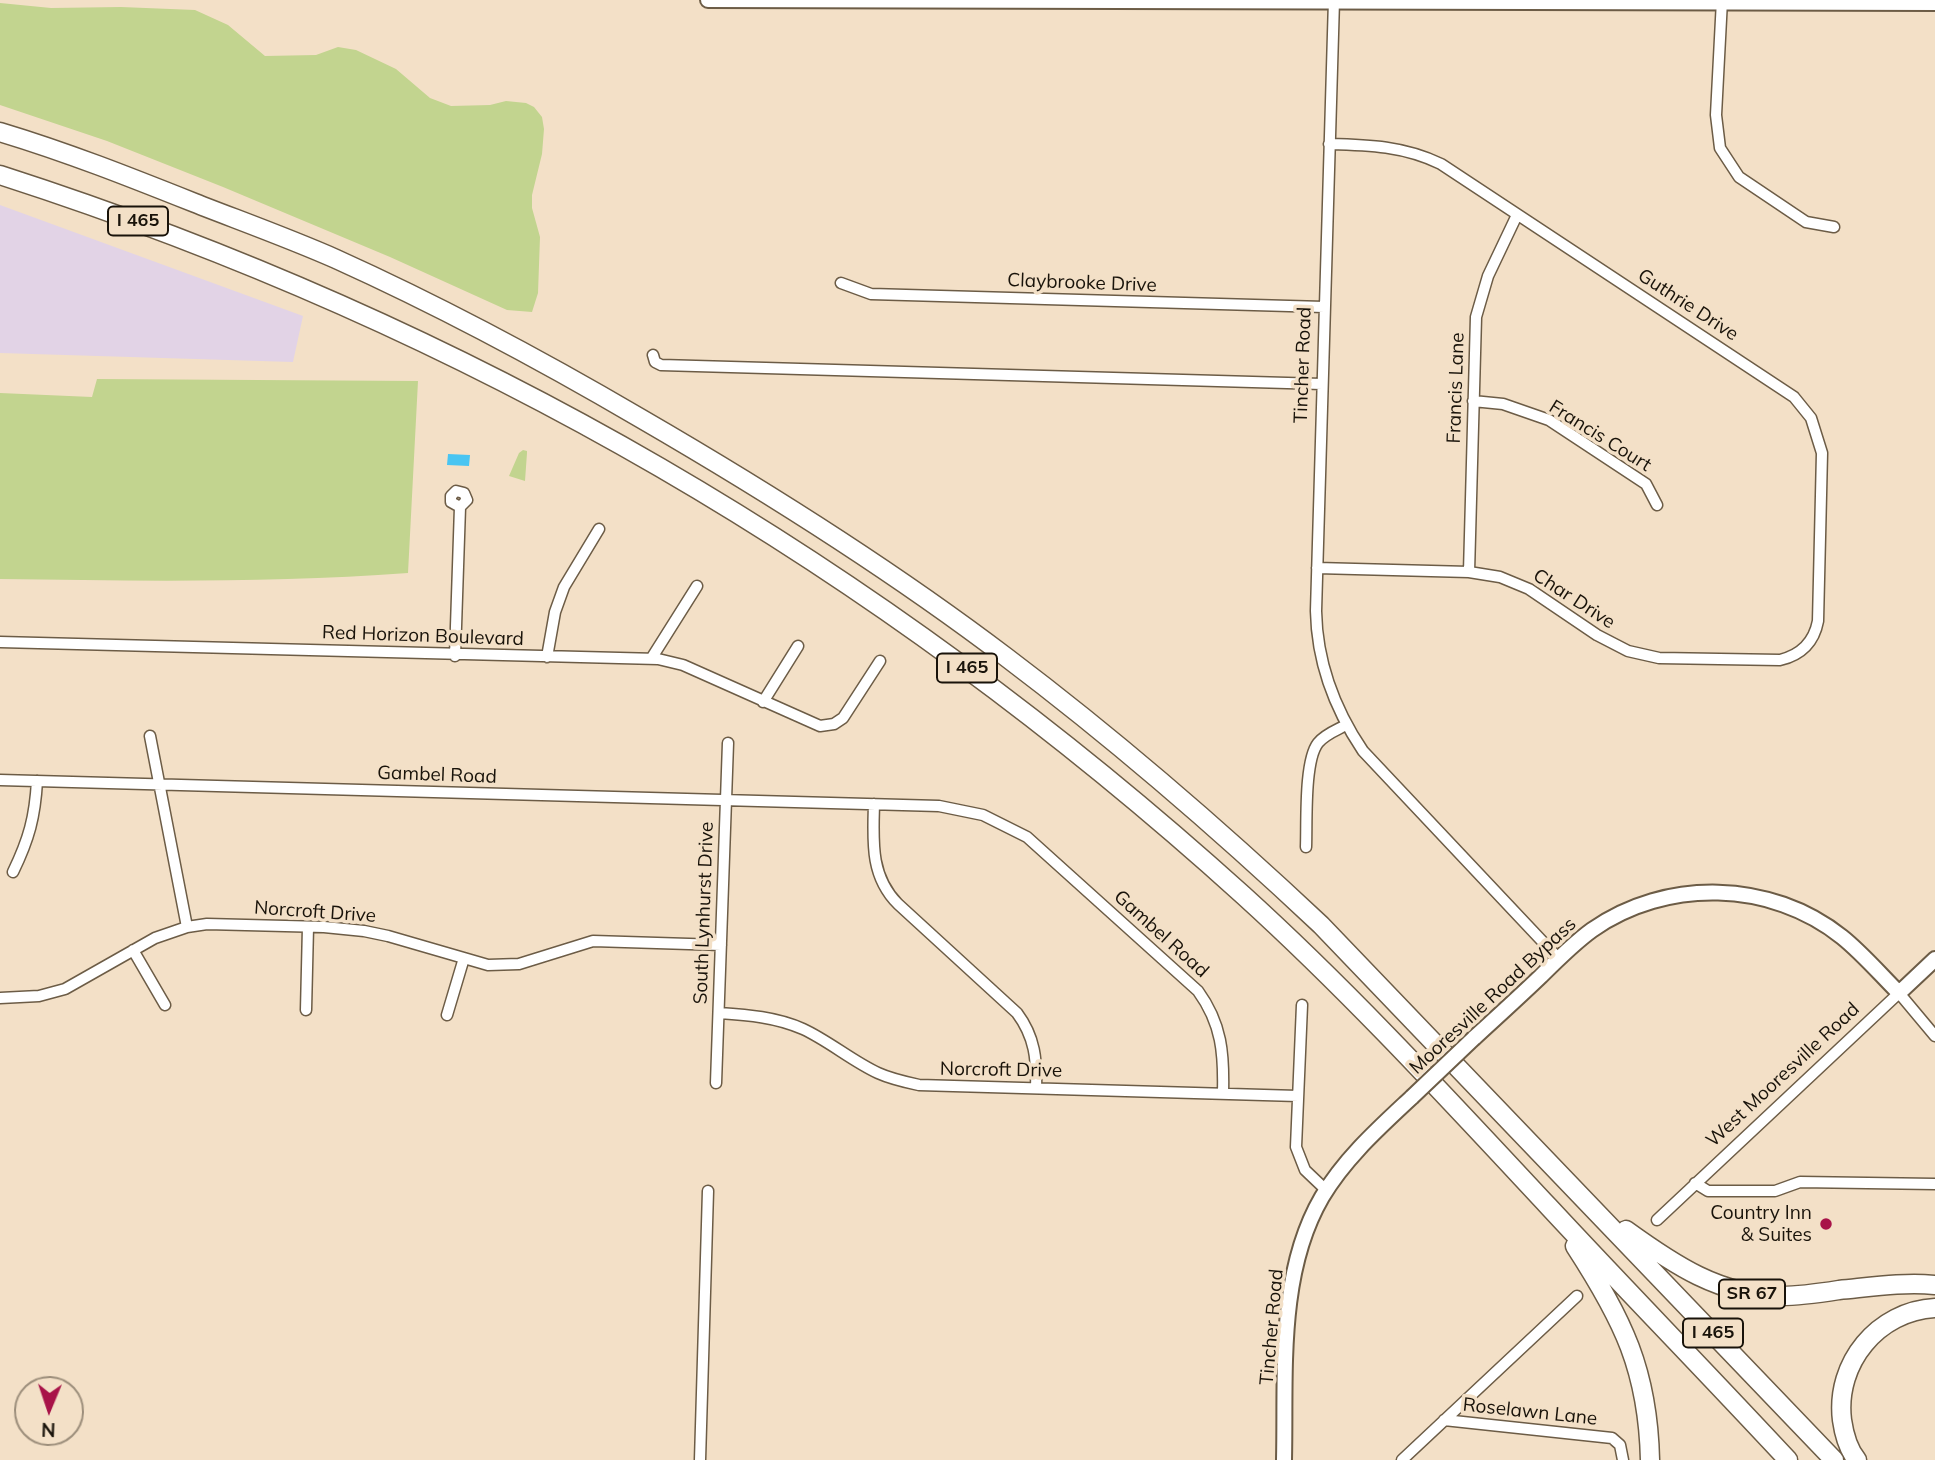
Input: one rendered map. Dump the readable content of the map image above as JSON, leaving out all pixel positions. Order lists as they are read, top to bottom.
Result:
{
  "streets": {
    "highway": ["I 465", "SR 67"],
    "main road": ["Tincher Road", "Mooresville Road Bypass", "West Mooresville Road"],
    "street": [
      "Claybrooke Drive",
      "Guthrie Drive",
      "Francis Lane",
      "Francis Court",
      "Char Drive",
      "Red Horizon Boulevard",
      "Gambel Road",
      "Norcroft Drive",
      "South Lynhurst Drive",
      "Roselawn Lane"
    ]
  },
  "crossings": [
    ["I 465", "SR 67"],
    ["Claybrooke Drive", "Tincher Road"],
    ["Guthrie Drive", "Tincher Road"],
    ["Guthrie Drive", "Francis Lane"],
    ["Guthrie Drive", "Char Drive"],
    ["Tincher Road", "Char Drive"],
    ["Tincher Road", "Mooresville Road Bypass"],
    ["Francis Lane", "Francis Court"],
    ["Francis Lane", "Char Drive"],
    ["Gambel Road", "Norcroft Drive"],
    ["Gambel Road", "South Lynhurst Drive"],
    ["Norcroft Drive", "South Lynhurst Drive"],
    ["Mooresville Road Bypass", "West Mooresville Road"]
  ],
  "places": ["Country Inn & Suites"],
  "north": "bottom"
}
